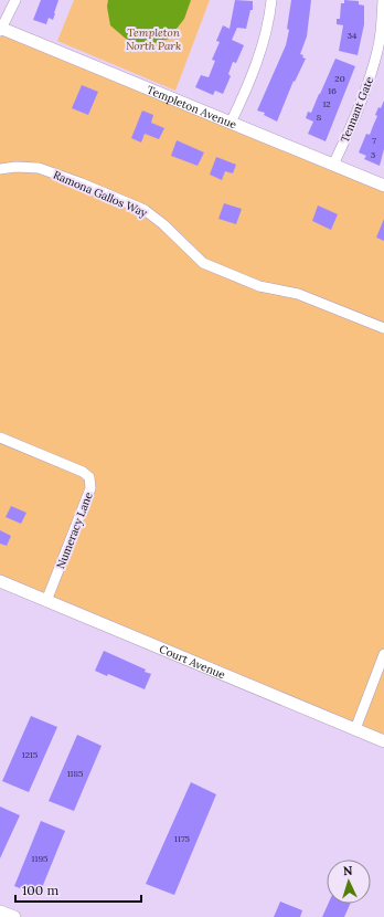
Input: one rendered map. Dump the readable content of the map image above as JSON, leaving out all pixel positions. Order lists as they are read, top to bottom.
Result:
{
  "streets": {
    "street": [
      "Templeton Avenue",
      "Tennant Gate",
      "Ramona Gallos Way",
      "Numeracy Lane",
      "Court Avenue"
    ]
  },
  "crossings": [
    ["Templeton Avenue", "Tennant Gate"],
    ["Numeracy Lane", "Court Avenue"]
  ],
  "parks": ["Templeton North Park"],
  "house_numbers": [
    "34",
    "20",
    "16",
    "12",
    "8",
    "7",
    "3",
    "1215",
    "1185",
    "1175",
    "1195"
  ],
  "scale_bar": "100 m",
  "north": "top"
}
